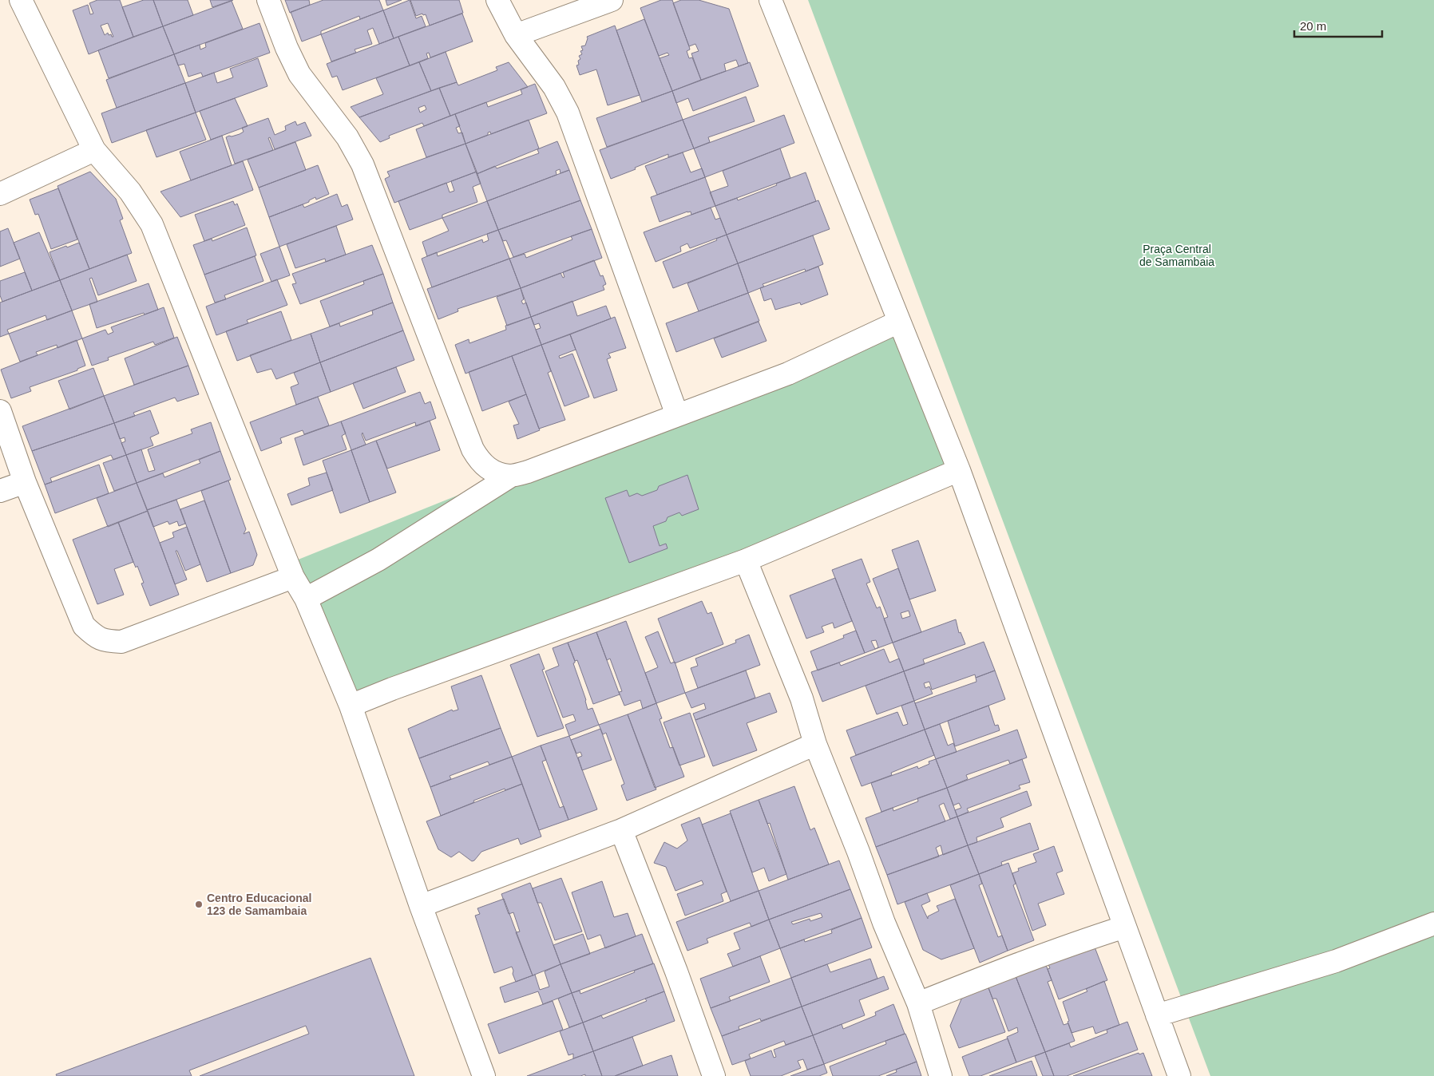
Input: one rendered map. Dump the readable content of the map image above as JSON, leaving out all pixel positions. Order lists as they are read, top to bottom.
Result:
{
  "parks": ["Praça Central de Samambaia"],
  "places": ["Centro Educacional 123 de Samambaia"],
  "scale_bar": "20 m"
}
